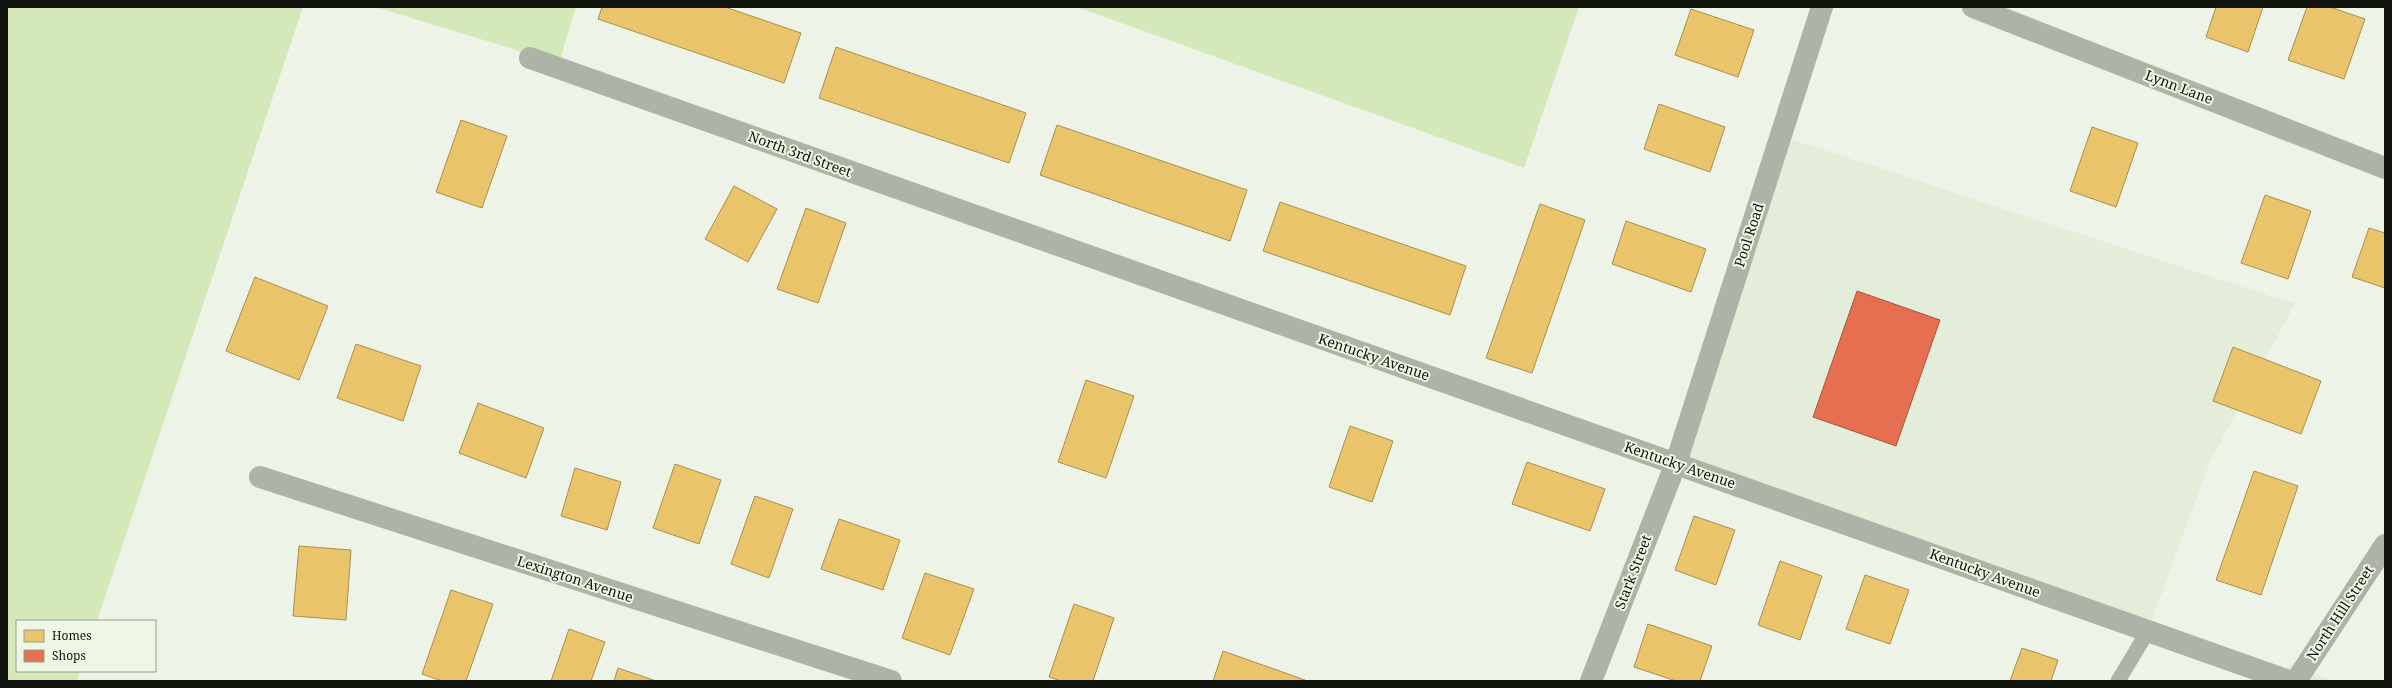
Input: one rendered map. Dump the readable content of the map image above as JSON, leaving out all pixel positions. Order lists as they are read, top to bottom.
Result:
{
  "streets": {
    "street": [
      "Lynn Lane",
      "North 3rd Street",
      "Pool Road",
      "Kentucky Avenue",
      "Stark Street",
      "Lexington Avenue",
      "North Hill Street"
    ]
  },
  "crossings": [
    ["North 3rd Street", "Kentucky Avenue"],
    ["Pool Road", "Kentucky Avenue"],
    ["Pool Road", "Stark Street"],
    ["Kentucky Avenue", "Stark Street"]
  ],
  "legend": ["Homes", "Shops"]
}
